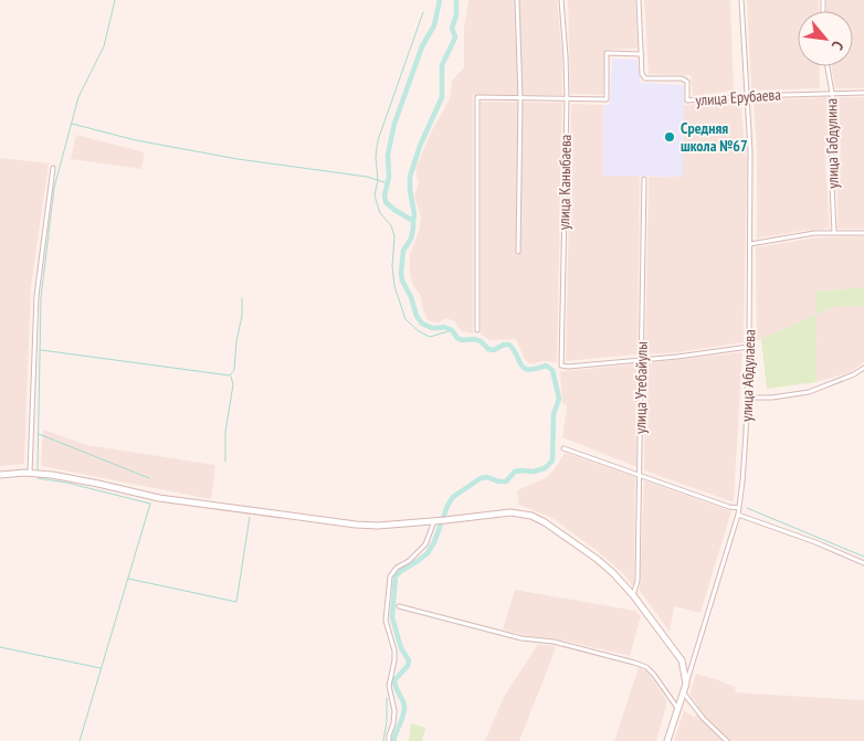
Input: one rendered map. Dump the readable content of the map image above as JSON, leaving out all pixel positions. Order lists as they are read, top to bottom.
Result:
{
  "streets": {
    "main road": ["улица Абдулаева"],
    "street": [
      "улица Ерубаева",
      "улица Габдулина",
      "улица Каныбаева",
      "улица Утебайулы"
    ]
  },
  "crossings": [
    ["улица Ерубаева", "улица Габдулина"],
    ["улица Ерубаева", "улица Абдулаева"],
    ["улица Каныбаева", "улица Утебайулы"]
  ],
  "places": ["Средняя школа №67"],
  "north": "bottom right"
}
